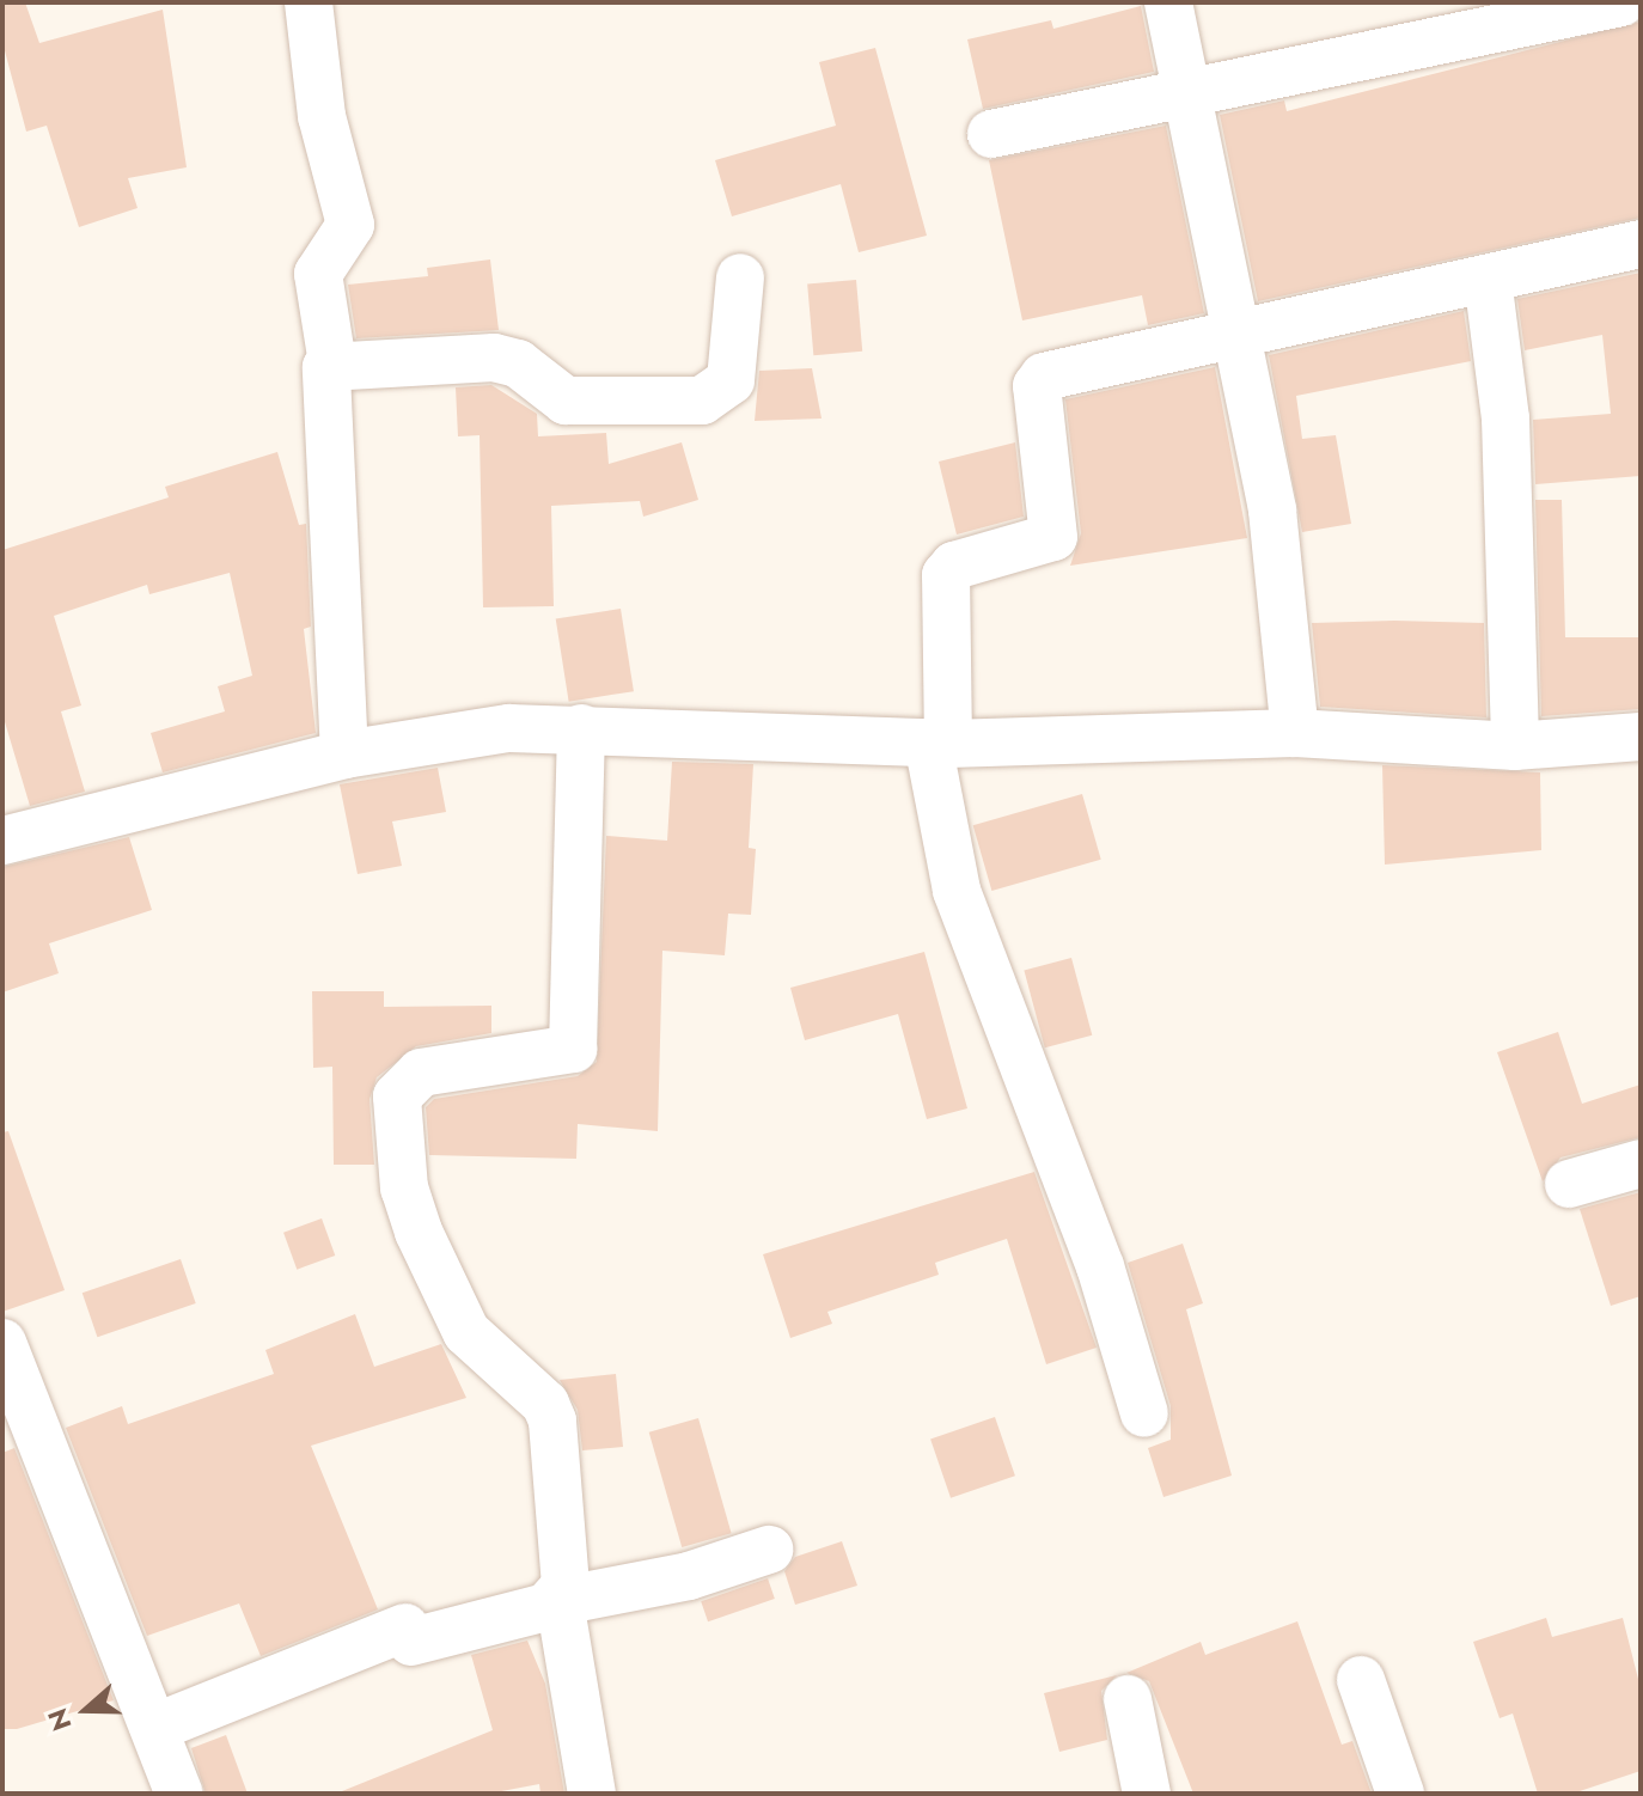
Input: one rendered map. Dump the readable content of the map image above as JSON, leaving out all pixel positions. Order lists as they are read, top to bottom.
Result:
{
  "north": "left"
}
